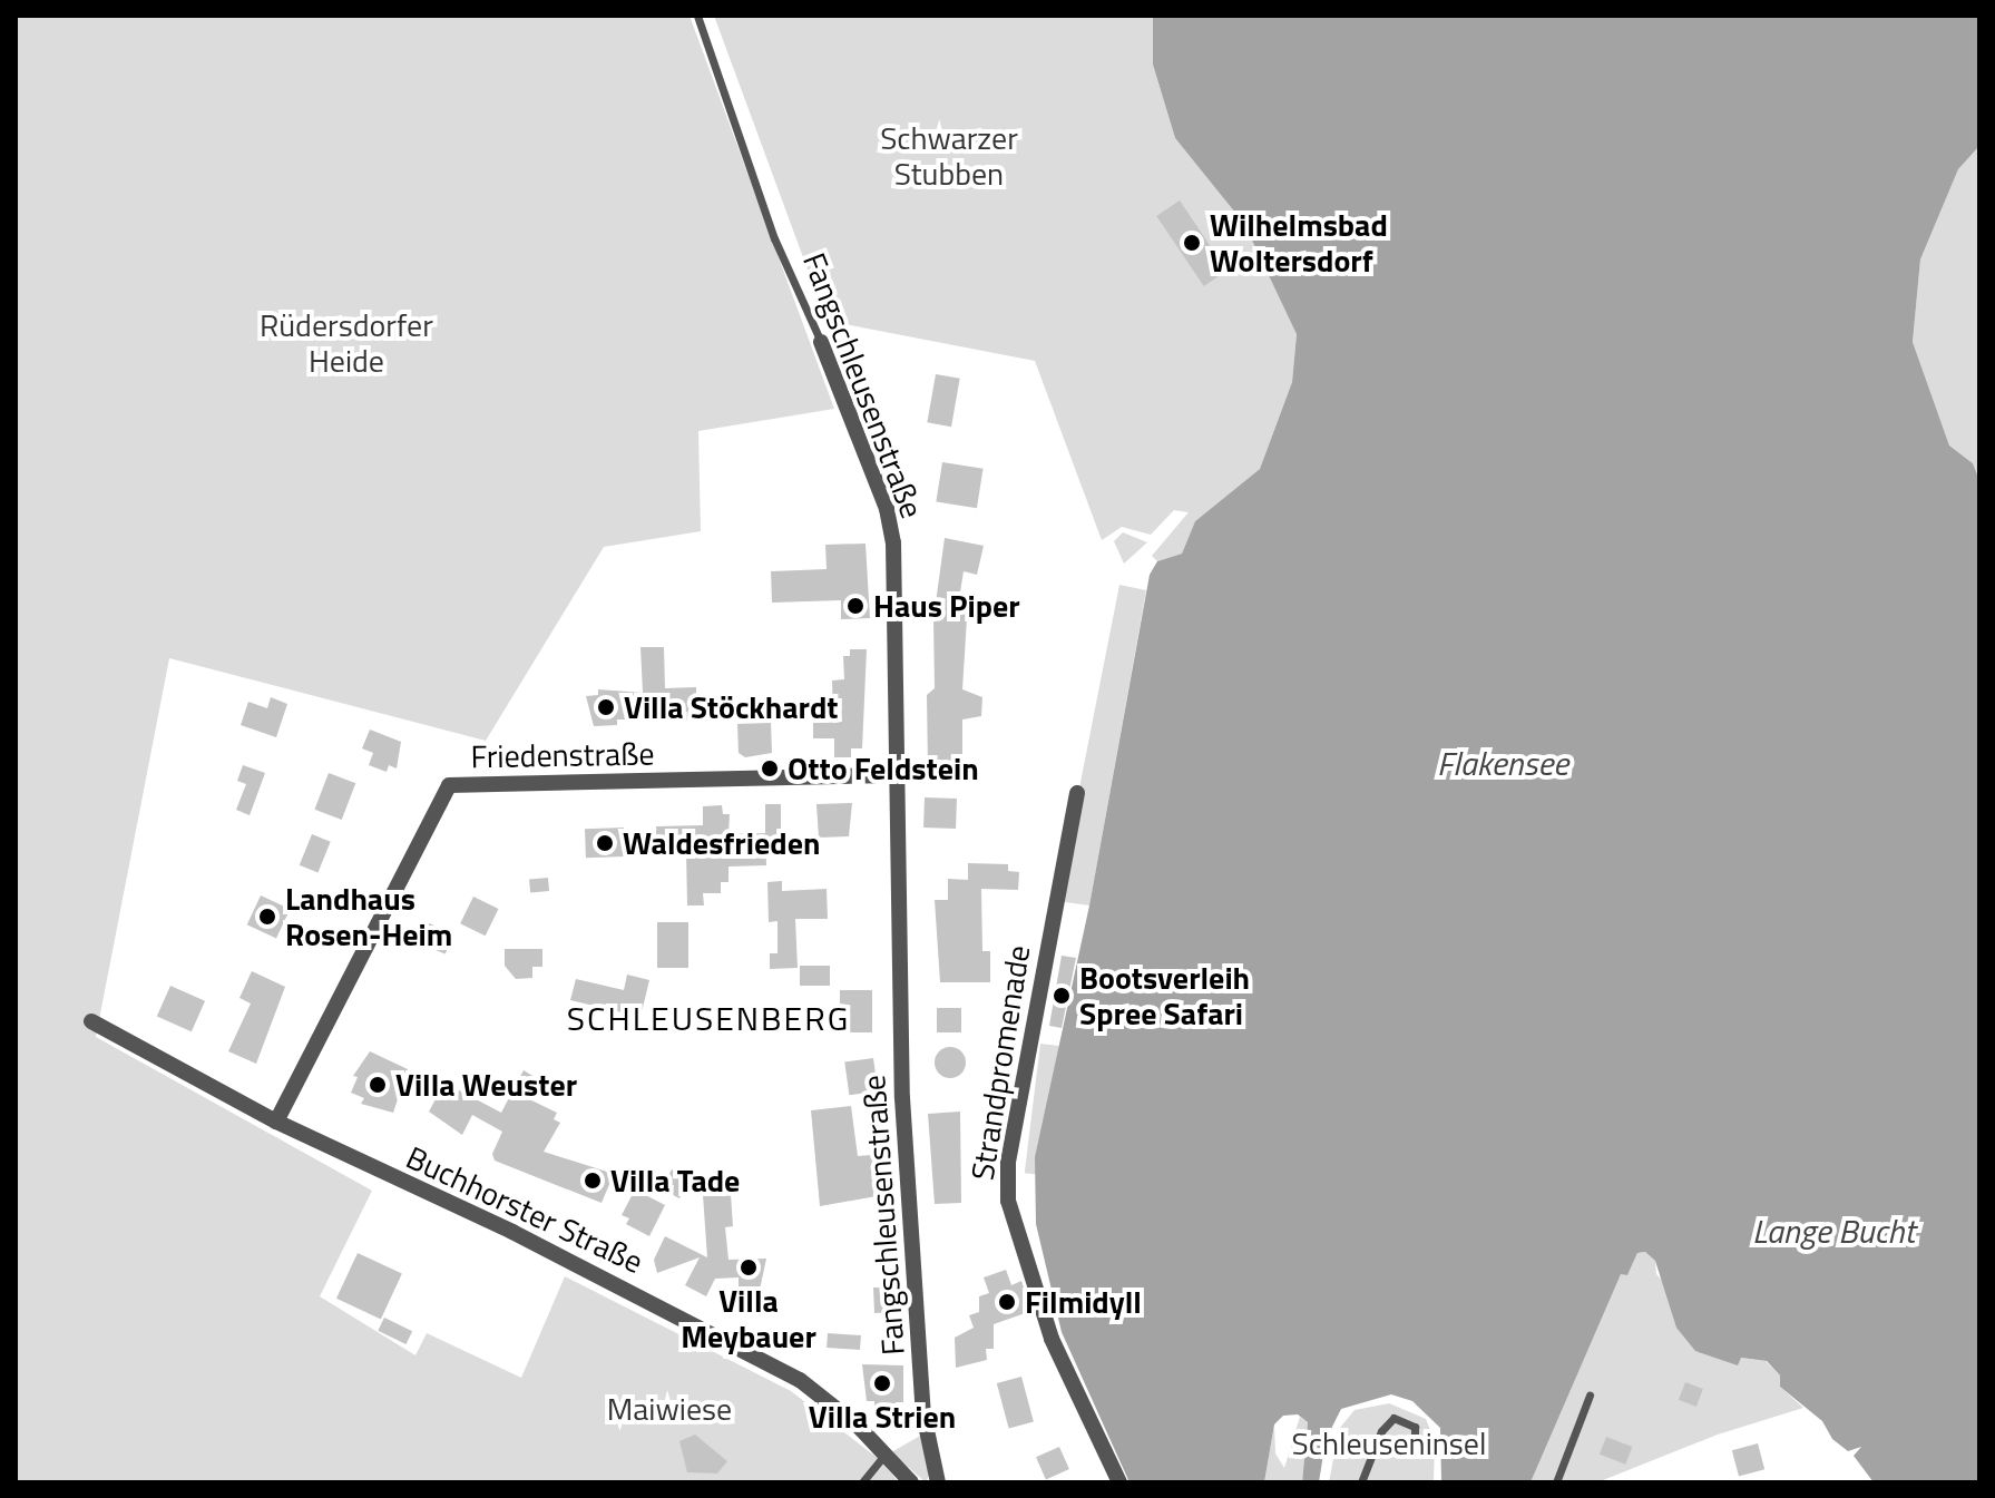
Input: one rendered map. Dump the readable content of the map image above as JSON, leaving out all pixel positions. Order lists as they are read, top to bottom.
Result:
{
  "streets": {
    "street": [
      "Fangschleusenstraße",
      "Friedenstraße",
      "Strandpromenade",
      "Buchhorster Straße"
    ]
  },
  "crossings": [
    ["Fangschleusenstraße", "Friedenstraße"],
    ["Friedenstraße", "Buchhorster Straße"]
  ],
  "districts": ["SCHLEUSENBERG"],
  "water": ["Flakensee", "Lange Bucht"],
  "parks": [
    "Schwarzer Stubben",
    "Rüdersdorfer Heide",
    "Maiwiese",
    "Schleuseninsel"
  ],
  "places": [
    "Wilhelmsbad Woltersdorf",
    "Haus Piper",
    "Villa Stöckhardt",
    "Otto Feldstein",
    "Waldesfrieden",
    "Landhaus Rosen-Heim",
    "Bootsverleih Spree Safari",
    "Villa Weuster",
    "Villa Tade",
    "Villa Meybauer",
    "Filmidyll",
    "Villa Strien"
  ]
}
